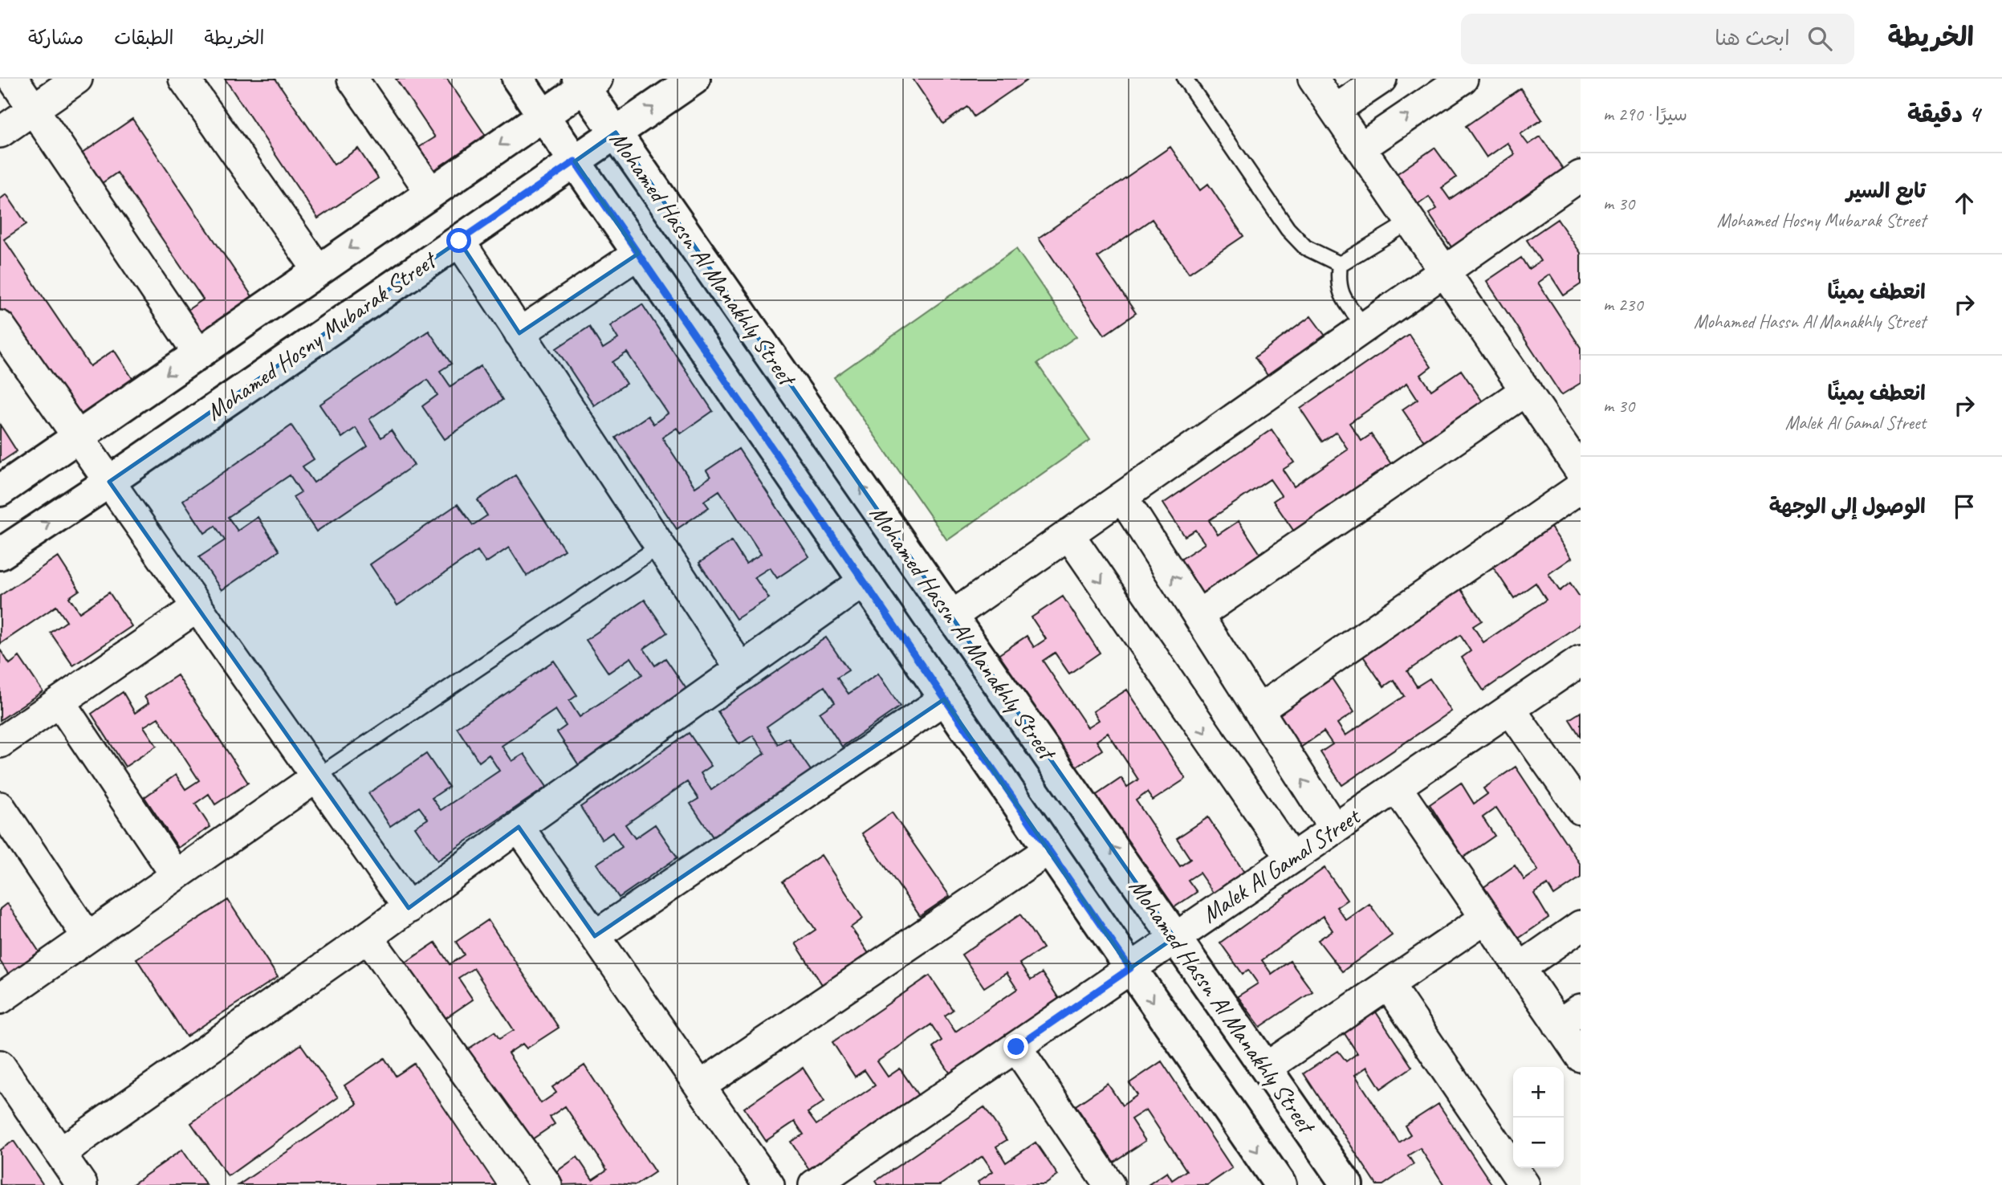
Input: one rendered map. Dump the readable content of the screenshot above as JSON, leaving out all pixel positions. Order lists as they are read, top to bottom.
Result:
{
  "streets": {
    "street": ["Mohamed Hassn Al Manakhly Street", "Mohamed Hosny Mubarak Street", "Malek Al Gamal Street"]
  },
  "crossings": [
    ["Mohamed Hassn Al Manakhly Street", "Mohamed Hosny Mubarak Street"],
    ["Mohamed Hassn Al Manakhly Street", "Malek Al Gamal Street"]
  ],
  "page": {
    "header": "الخريطة",
    "search": "ابحث هنا",
    "nav": ["الخريطة", "الطبقات", "مشاركة"],
    "heading": ["4 دقيقة", "سيرًا · 290 m"],
    "list": [
      ["تابع السير", "Mohamed Hosny Mubarak Street", "30 m"],
      ["انعطف يمينًا", "Mohamed Hassn Al Manakhly Street", "230 m"],
      ["انعطف يمينًا", "Malek Al Gamal Street", "30 m"],
      "الوصول إلى الوجهة"
    ],
    "map_buttons": ["+", "−"]
  }
}
